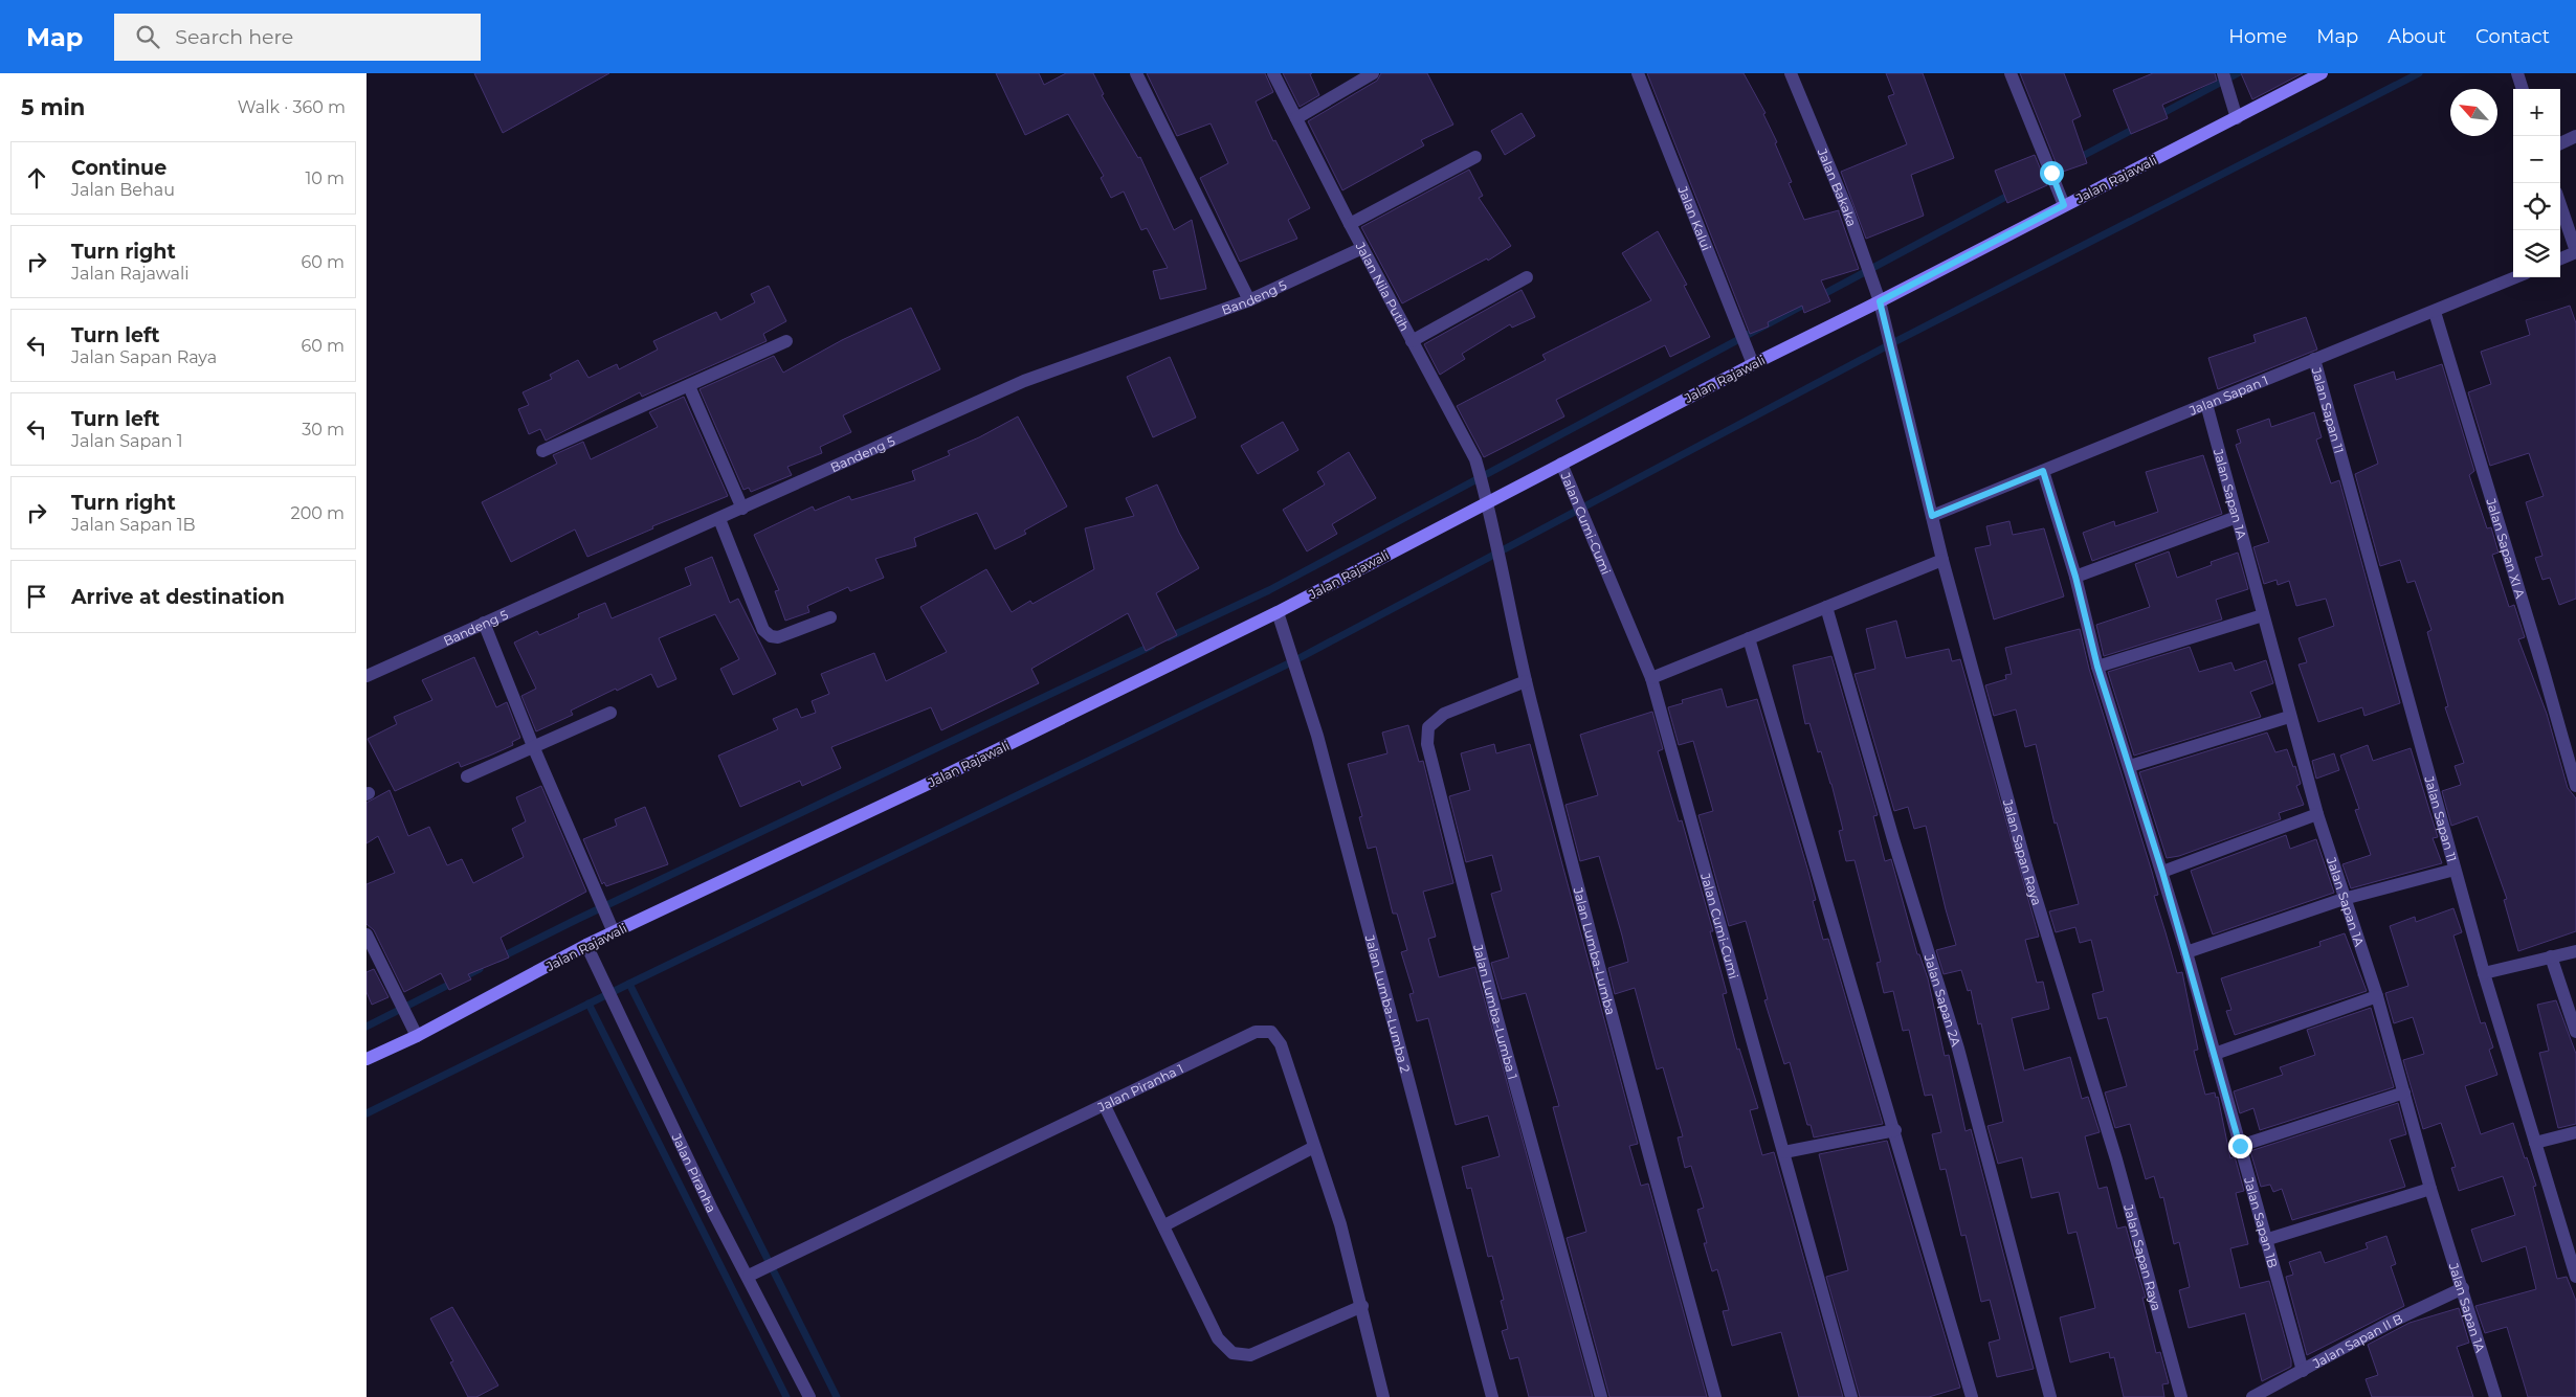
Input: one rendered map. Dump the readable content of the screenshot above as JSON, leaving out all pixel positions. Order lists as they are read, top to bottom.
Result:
{
  "streets": {
    "main road": ["Jalan Rajawali"],
    "street": [
      "Jalan Bakaka",
      "Jalan Kalui",
      "Jalan Nila Putih",
      "Bandeng 5",
      "Jalan Sapan 1",
      "Jalan Sapan 11",
      "Jalan Sapan 1A",
      "Jalan Cumi-Cumi",
      "Jalan Sapan XI A",
      "Jalan Sapan Raya",
      "Jalan Lumba-Lumba",
      "Jalan Sapan 2A",
      "Jalan Lumba-Lumba 2",
      "Jalan Lumba-Lumba 1",
      "Jalan Piranha 1",
      "Jalan Piranha",
      "Jalan Sapan 1B",
      "Jalan Sapan II B"
    ]
  },
  "crossings": [
    ["Jalan Rajawali", "Jalan Bakaka"],
    ["Jalan Rajawali", "Jalan Kalui"],
    ["Jalan Rajawali", "Jalan Nila Putih"],
    ["Jalan Rajawali", "Jalan Cumi-Cumi"],
    ["Jalan Rajawali", "Jalan Sapan Raya"],
    ["Jalan Rajawali", "Jalan Lumba-Lumba"],
    ["Jalan Rajawali", "Jalan Lumba-Lumba 2"],
    ["Jalan Rajawali", "Jalan Piranha"],
    ["Jalan Bakaka", "Jalan Sapan Raya"],
    ["Jalan Nila Putih", "Bandeng 5"],
    ["Jalan Nila Putih", "Jalan Lumba-Lumba"],
    ["Jalan Sapan 1", "Jalan Sapan 11"],
    ["Jalan Sapan 1", "Jalan Sapan 1A"],
    ["Jalan Sapan 1", "Jalan Sapan XI A"],
    ["Jalan Sapan 1", "Jalan Sapan Raya"],
    ["Jalan Sapan 1", "Jalan Sapan 1B"],
    ["Jalan Sapan 1A", "Jalan Sapan II B"],
    ["Jalan Lumba-Lumba", "Jalan Lumba-Lumba 1"],
    ["Jalan Piranha 1", "Jalan Piranha"],
    ["Jalan Sapan 1B", "Jalan Sapan II B"]
  ],
  "north": "top left",
  "page": {
    "header": "Map",
    "search": "Search here",
    "nav": [
      "Home",
      "Map",
      "About",
      "Contact"
    ],
    "heading": ["5 min", "Walk · 360 m"],
    "map_buttons": ["+", "−"],
    "list": [
      ["Continue", "Jalan Behau", "10 m"],
      ["Turn right", "Jalan Rajawali", "60 m"],
      ["Turn left", "Jalan Sapan Raya", "60 m"],
      ["Turn left", "Jalan Sapan 1", "30 m"],
      ["Turn right", "Jalan Sapan 1B", "200 m"],
      "Arrive at destination"
    ]
  }
}
